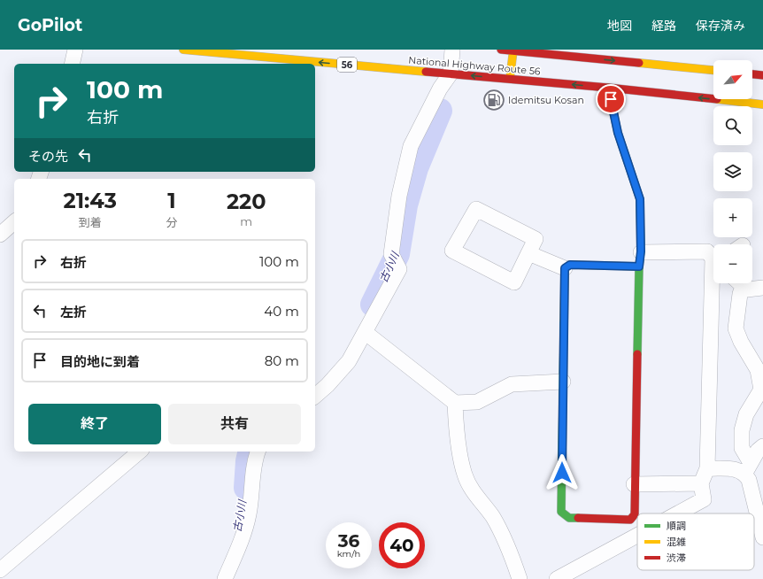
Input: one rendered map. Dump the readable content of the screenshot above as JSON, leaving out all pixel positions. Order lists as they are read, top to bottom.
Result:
{
  "streets": {
    "main road": ["56", "National Highway Route 56"]
  },
  "water": ["古小川"],
  "places": {
    "fuel station": ["Idemitsu Kosan"]
  },
  "legend": ["順調", "混雑", "渋滞"],
  "north": "top right",
  "page": {
    "header": "GoPilot",
    "nav": ["地図", "経路", "保存済み"],
    "map_buttons": ["+", "−"],
    "turn": ["100 m", "右折"],
    "then": "その先",
    "eta": [
      "21:43",
      "到着",
      "1",
      "分",
      "220",
      "m"
    ],
    "list": [
      {
        "name": "右折",
        "value": "100 m"
      },
      {
        "name": "左折",
        "value": "40 m"
      },
      {
        "name": "目的地に到着",
        "value": "80 m"
      }
    ],
    "buttons": ["終了", "共有"],
    "speed": "36 km/h",
    "limit": "40"
  }
}
